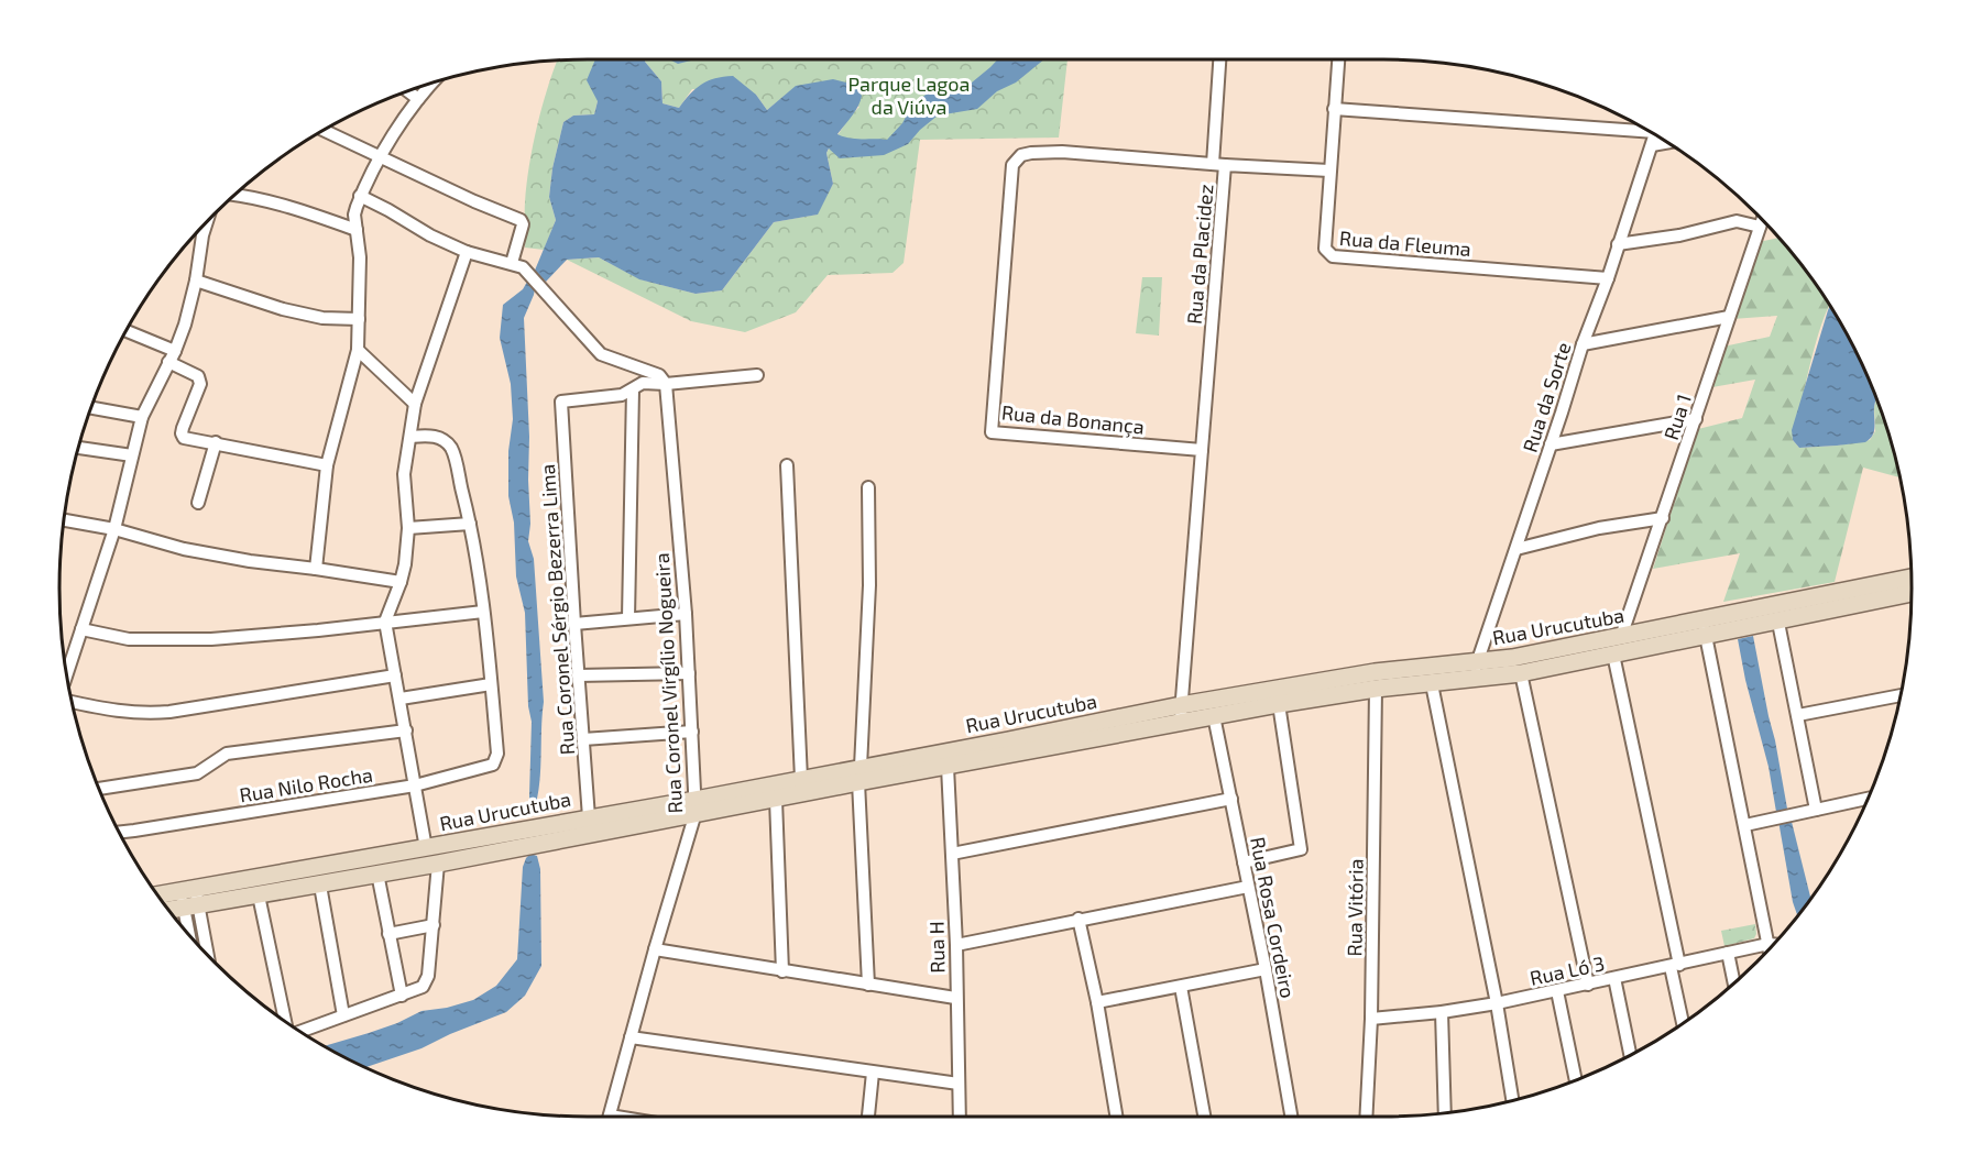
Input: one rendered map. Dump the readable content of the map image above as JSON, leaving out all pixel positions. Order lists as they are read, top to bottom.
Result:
{
  "streets": {
    "street": [
      "Rua da Fleuma",
      "Rua da Placidez",
      "Rua da Sorte",
      "Rua 1",
      "Rua da Bonança",
      "Rua Coronel Sérgio Bezerra Lima",
      "Rua Urucutuba",
      "Rua Coronel Virgílio Nogueira",
      "Rua Nilo Rocha",
      "Rua Vitória",
      "Rua Rosa Cordeiro",
      "Rua H",
      "Rua Ló 3"
    ]
  },
  "crossings": [
    ["Rua da Fleuma", "Rua da Placidez"],
    ["Rua da Fleuma", "Rua da Sorte"],
    ["Rua da Placidez", "Rua da Bonança"],
    ["Rua da Sorte", "Rua Urucutuba"],
    ["Rua 1", "Rua Urucutuba"],
    ["Rua Coronel Sérgio Bezerra Lima", "Rua Urucutuba"],
    ["Rua Urucutuba", "Rua Coronel Virgílio Nogueira"],
    ["Rua Urucutuba", "Rua Vitória"],
    ["Rua Urucutuba", "Rua Rosa Cordeiro"],
    ["Rua Urucutuba", "Rua H"],
    ["Rua Vitória", "Rua Ló 3"]
  ],
  "parks": ["Parque Lagoa da Viúva"]
}
